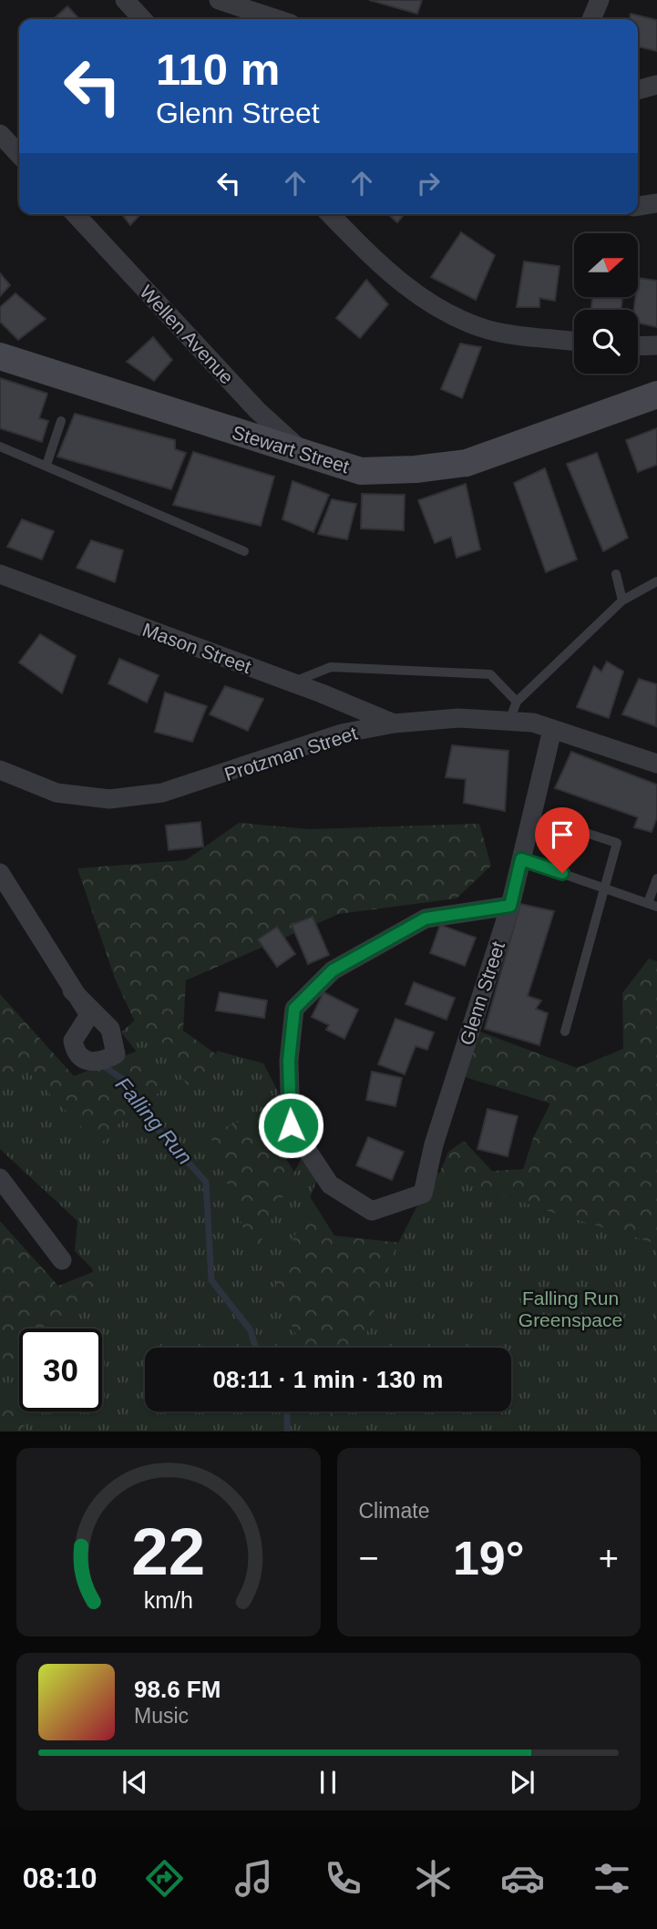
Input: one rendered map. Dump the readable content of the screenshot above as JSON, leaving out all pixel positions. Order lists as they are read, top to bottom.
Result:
{
  "streets": {
    "street": [
      "Wellen Avenue",
      "Stewart Street",
      "Mason Street",
      "Protzman Street",
      "Glenn Street"
    ]
  },
  "crossings": [
    ["Wellen Avenue", "Stewart Street"],
    ["Mason Street", "Protzman Street"],
    ["Protzman Street", "Glenn Street"]
  ],
  "water": ["Falling Run"],
  "parks": ["Falling Run Greenspace"],
  "north": "right",
  "page": {
    "turn": ["110 m", "Glenn Street"],
    "limit": "30",
    "trip": "08:11 · 1 min · 130 m",
    "tile": "Climate",
    "heat": ["−", "19°", "+"],
    "song": ["98.6 FM", "Music"],
    "tabs": "08:10",
    "gauge": ["22", "km/h"]
  }
}
